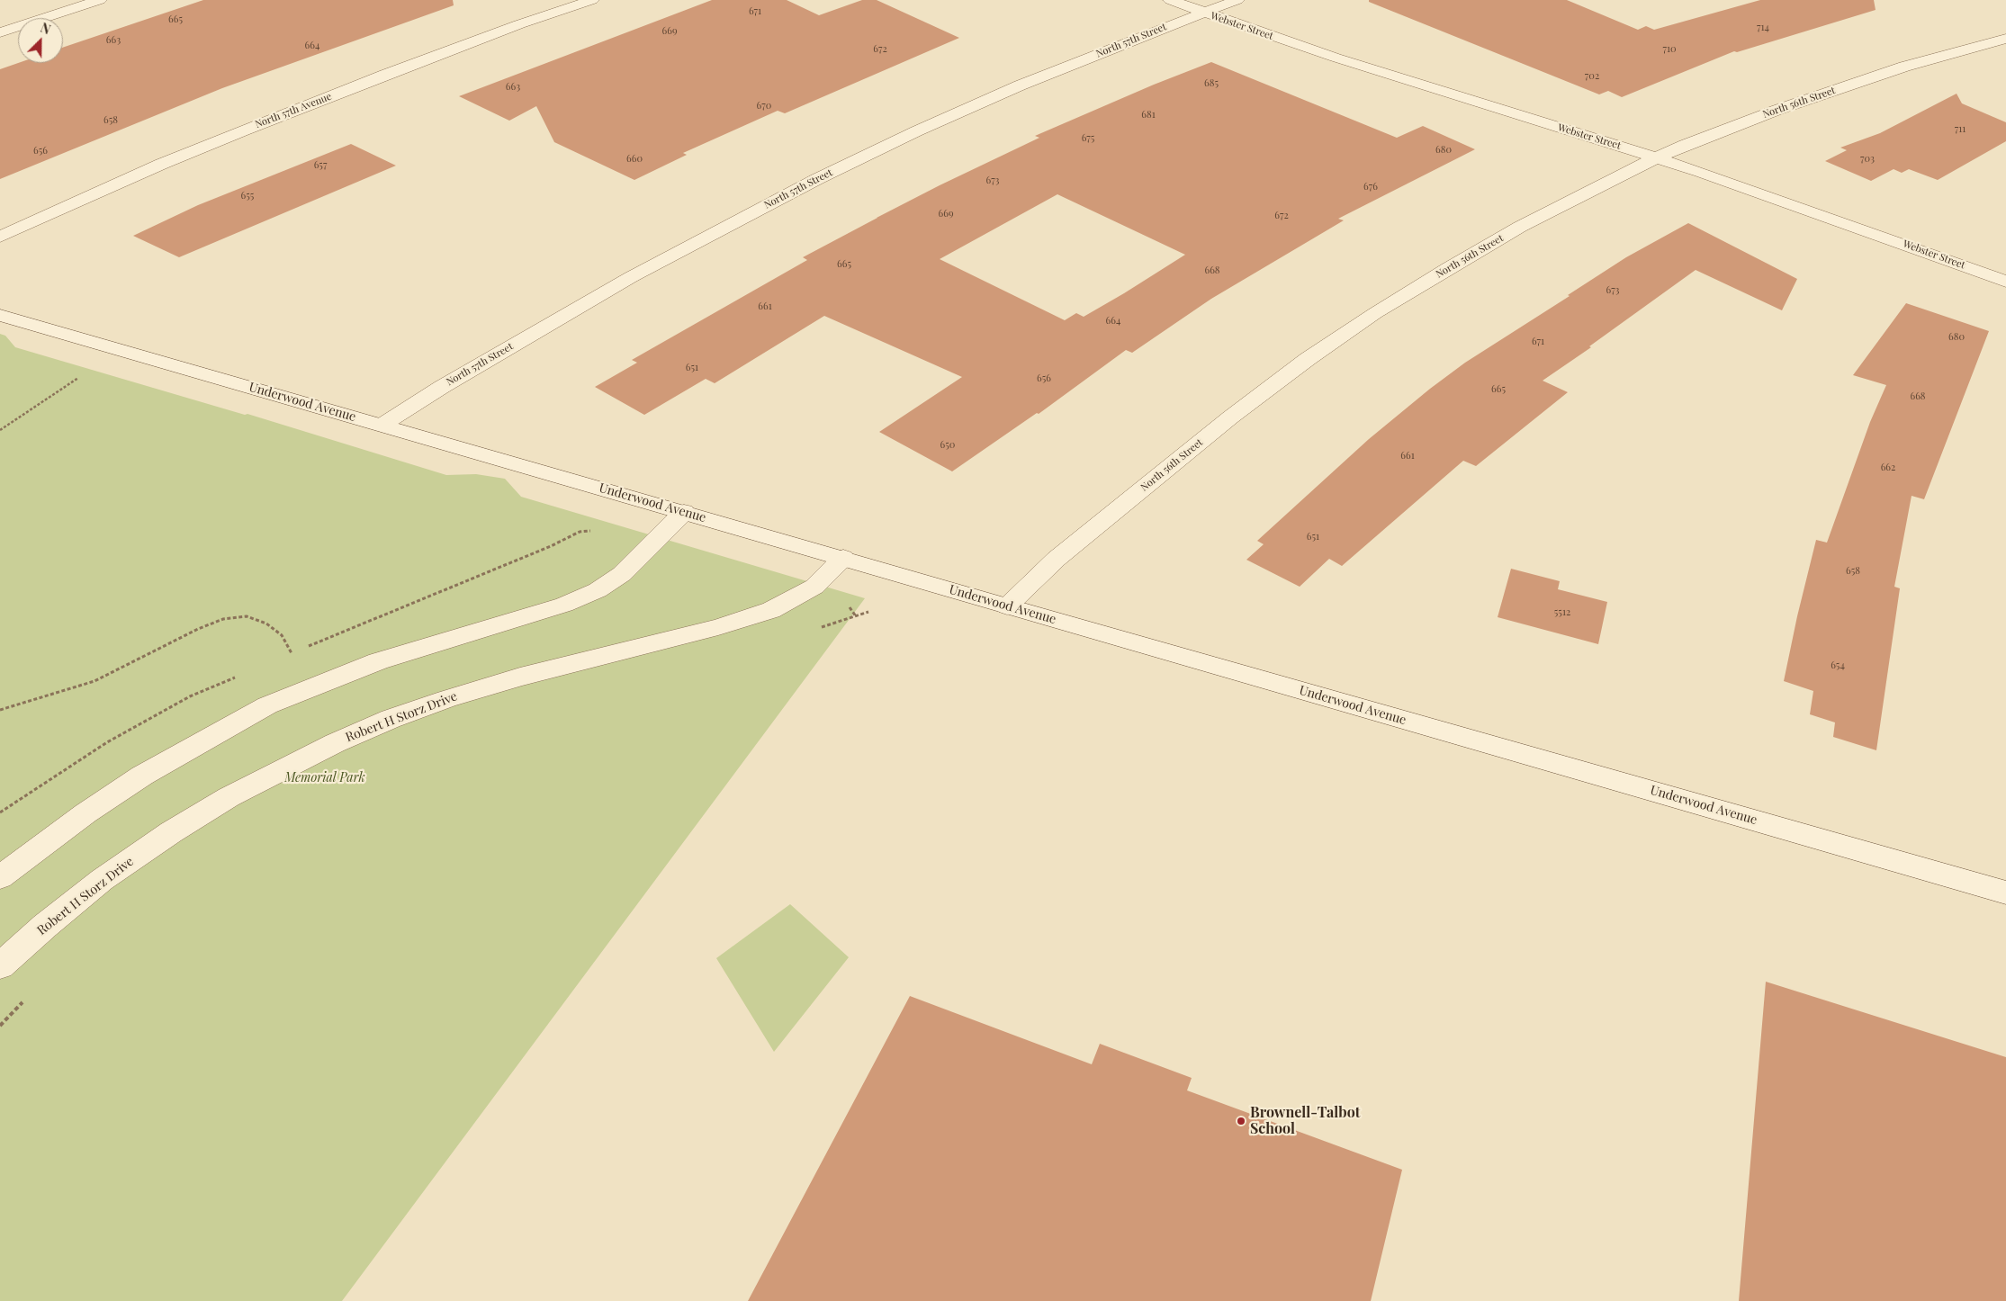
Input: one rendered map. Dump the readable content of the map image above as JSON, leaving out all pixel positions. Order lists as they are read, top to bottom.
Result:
{
  "streets": {
    "street": [
      "Webster Street",
      "North 57th Street",
      "North 56th Street",
      "North 57th Avenue",
      "Underwood Avenue",
      "Robert H Storz Drive"
    ]
  },
  "crossings": [
    ["Webster Street", "North 57th Street"],
    ["Webster Street", "North 56th Street"],
    ["North 57th Street", "Underwood Avenue"],
    ["North 56th Street", "Underwood Avenue"],
    ["Underwood Avenue", "Robert H Storz Drive"]
  ],
  "parks": ["Memorial Park"],
  "places": ["Brownell-Talbot School"],
  "house_numbers": [
    "671",
    "665",
    "714",
    "669",
    "663",
    "664",
    "672",
    "710",
    "702",
    "685",
    "663",
    "670",
    "681",
    "658",
    "711",
    "675",
    "680",
    "656",
    "660",
    "703",
    "657",
    "673",
    "676",
    "655",
    "669",
    "672",
    "665",
    "668",
    "673",
    "661",
    "664",
    "680",
    "671",
    "651",
    "656",
    "665",
    "668",
    "650",
    "661",
    "662",
    "651",
    "658",
    "5512",
    "654"
  ],
  "north": "top right"
}
